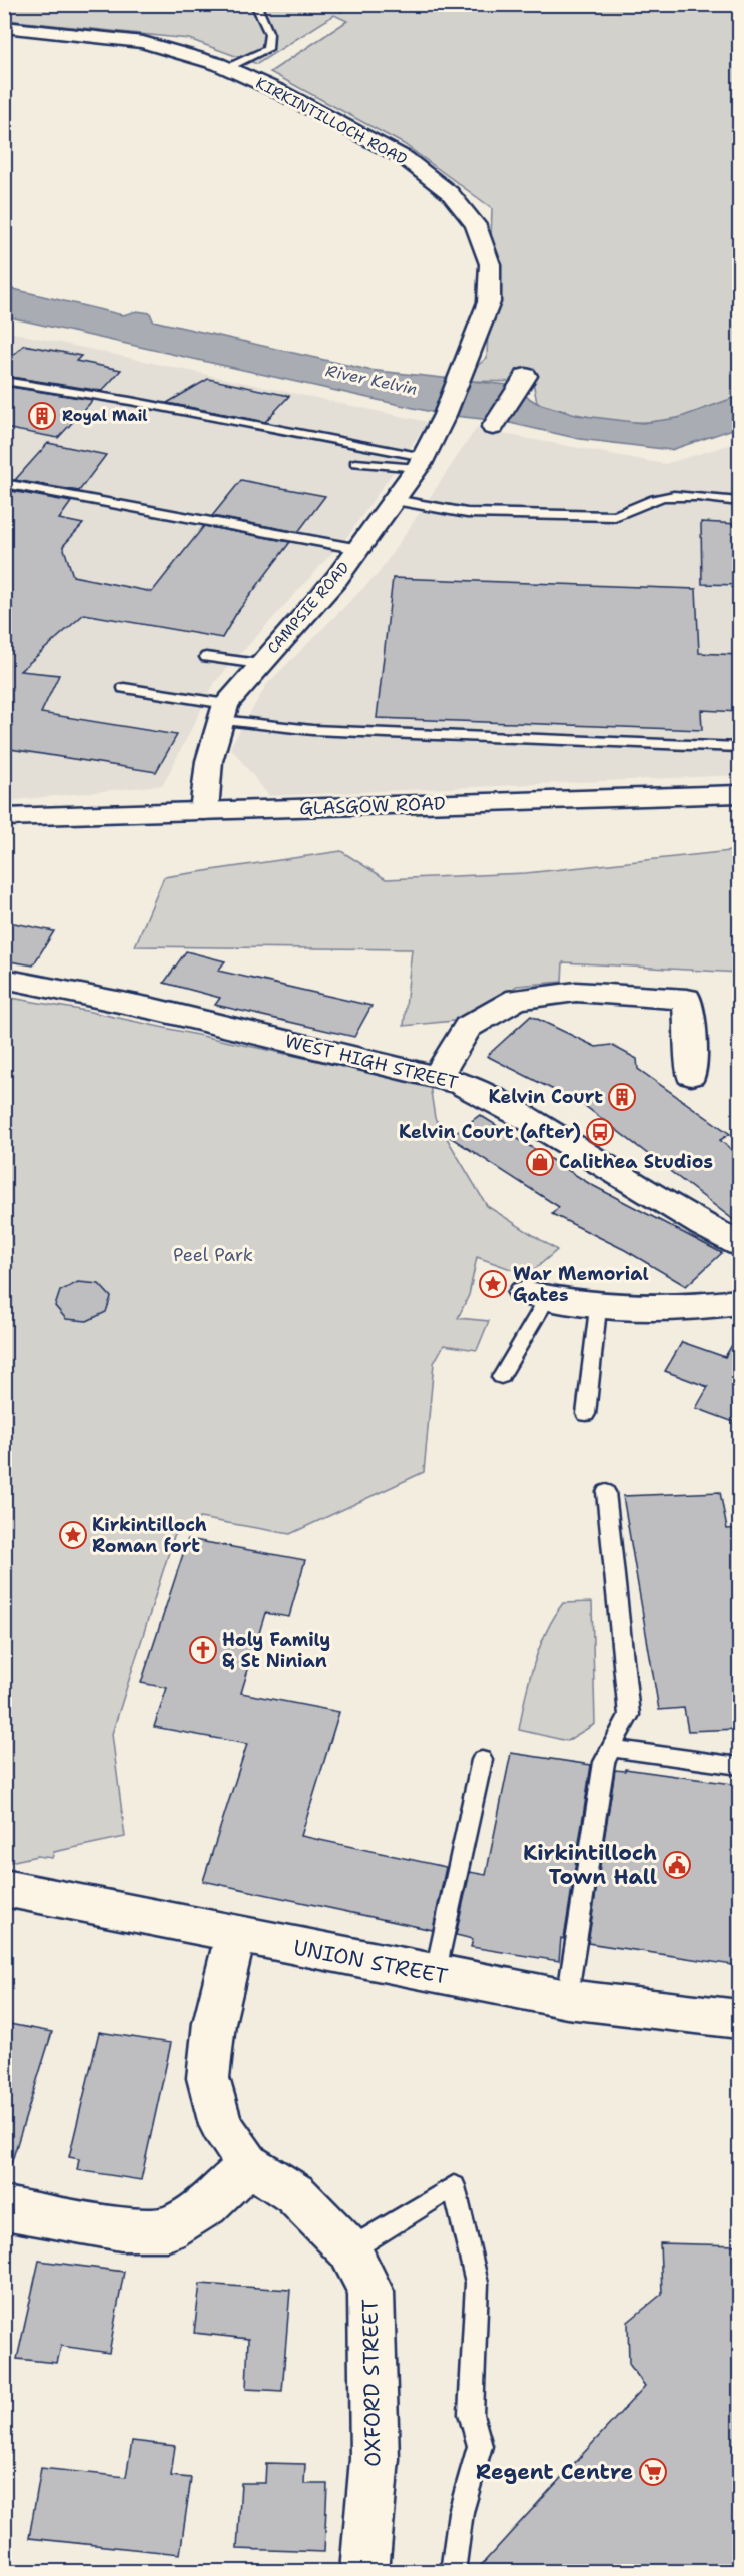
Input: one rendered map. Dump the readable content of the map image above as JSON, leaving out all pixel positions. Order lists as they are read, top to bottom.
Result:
{
  "streets": {
    "street": [
      "KIRKINTILLOCH ROAD",
      "CAMPSIE ROAD",
      "GLASGOW ROAD",
      "WEST HIGH STREET",
      "UNION STREET",
      "OXFORD STREET"
    ]
  },
  "crossings": [
    ["KIRKINTILLOCH ROAD", "CAMPSIE ROAD"],
    ["CAMPSIE ROAD", "GLASGOW ROAD"],
    ["UNION STREET", "OXFORD STREET"]
  ],
  "water": ["River Kelvin"],
  "parks": ["Peel Park"],
  "places": {
    "building": ["Royal Mail", "Kelvin Court"],
    "bus stop": ["Kelvin Court (after)"],
    "shop": ["Calithea Studios"],
    "place": ["War Memorial Gates", "Kirkintilloch Roman fort"],
    "church": ["Holy Family & St Ninian"],
    "public building": ["Kirkintilloch Town Hall"],
    "supermarket": ["Regent Centre"]
  }
}
